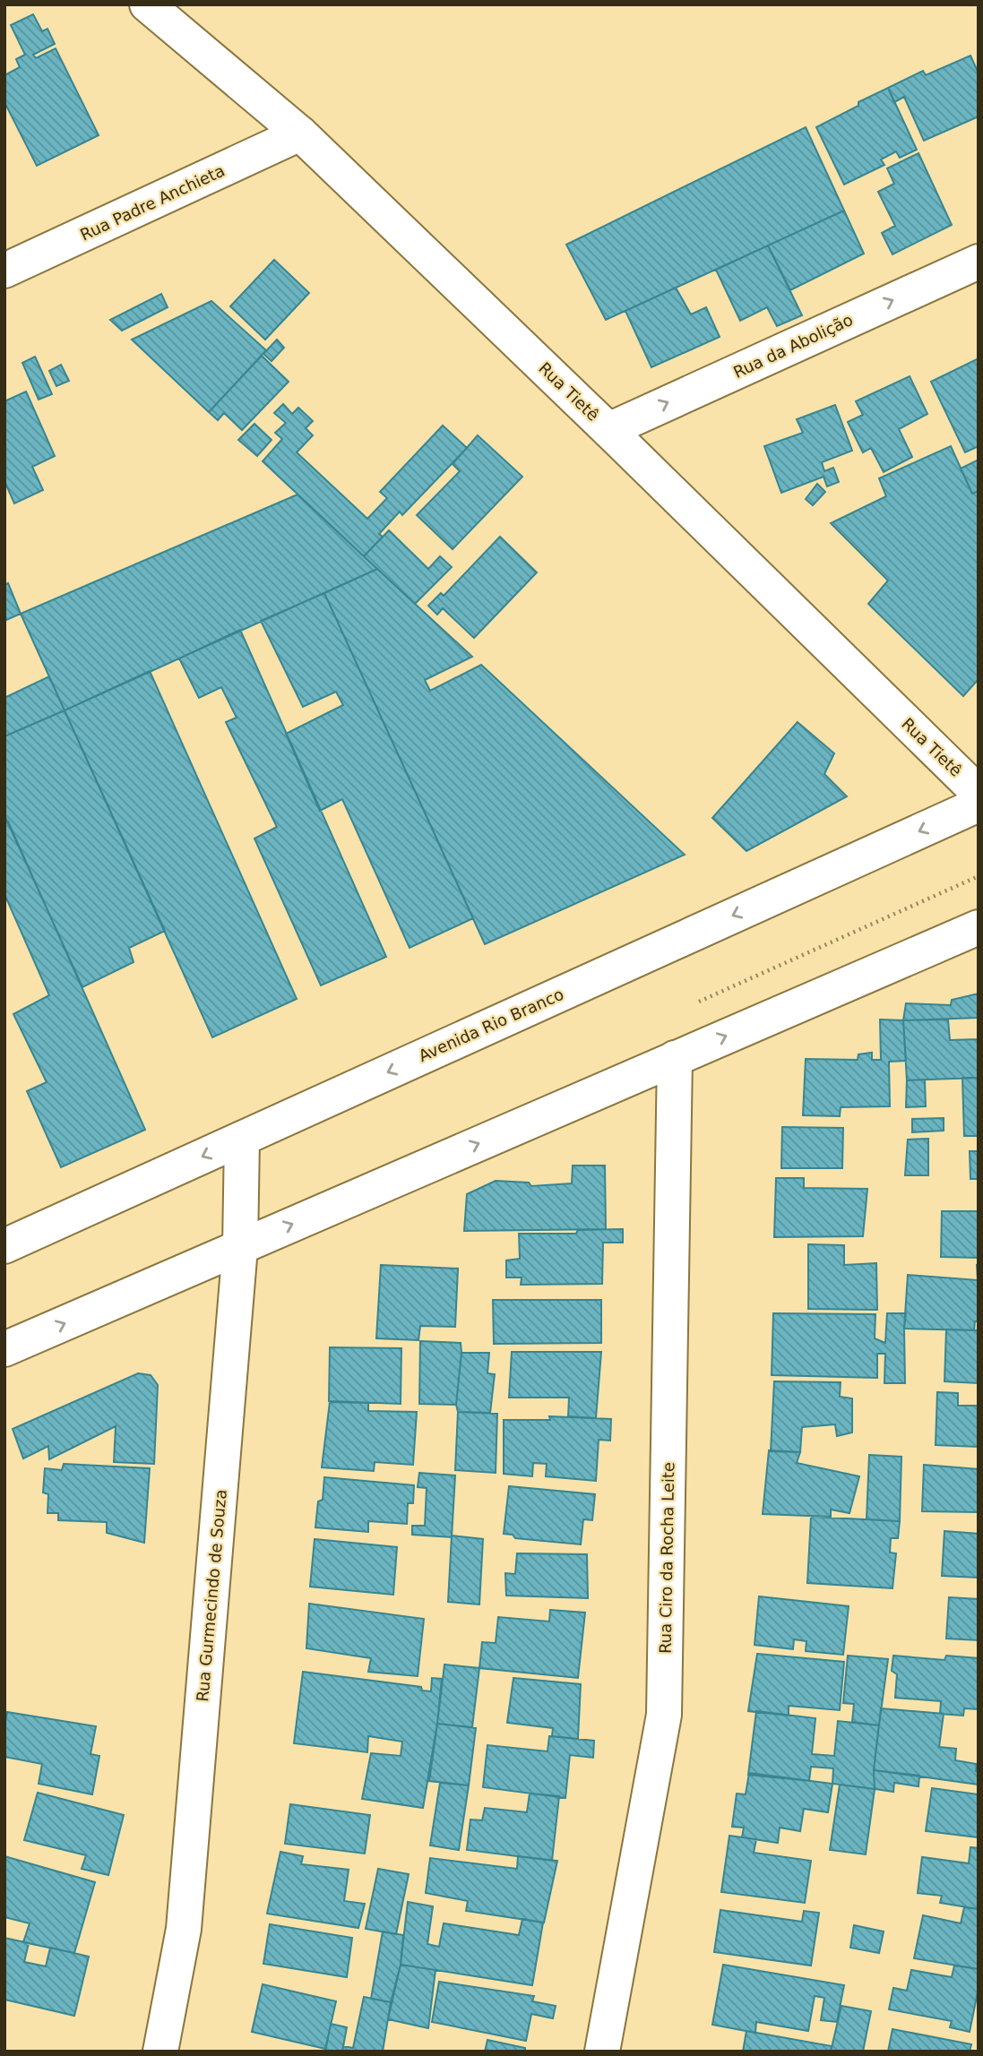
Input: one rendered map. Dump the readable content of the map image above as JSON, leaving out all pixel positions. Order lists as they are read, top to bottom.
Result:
{
  "streets": {
    "street": [
      "Rua Padre Anchieta",
      "Rua da Abolição",
      "Rua Tietê",
      "Avenida Rio Branco",
      "Rua Ciro da Rocha Leite",
      "Rua Gurmecindo de Souza"
    ]
  },
  "crossings": [
    ["Rua Padre Anchieta", "Rua Tietê"],
    ["Rua da Abolição", "Rua Tietê"],
    ["Avenida Rio Branco", "Rua Gurmecindo de Souza"]
  ],
  "one_way": ["Rua da Abolição"]
}
